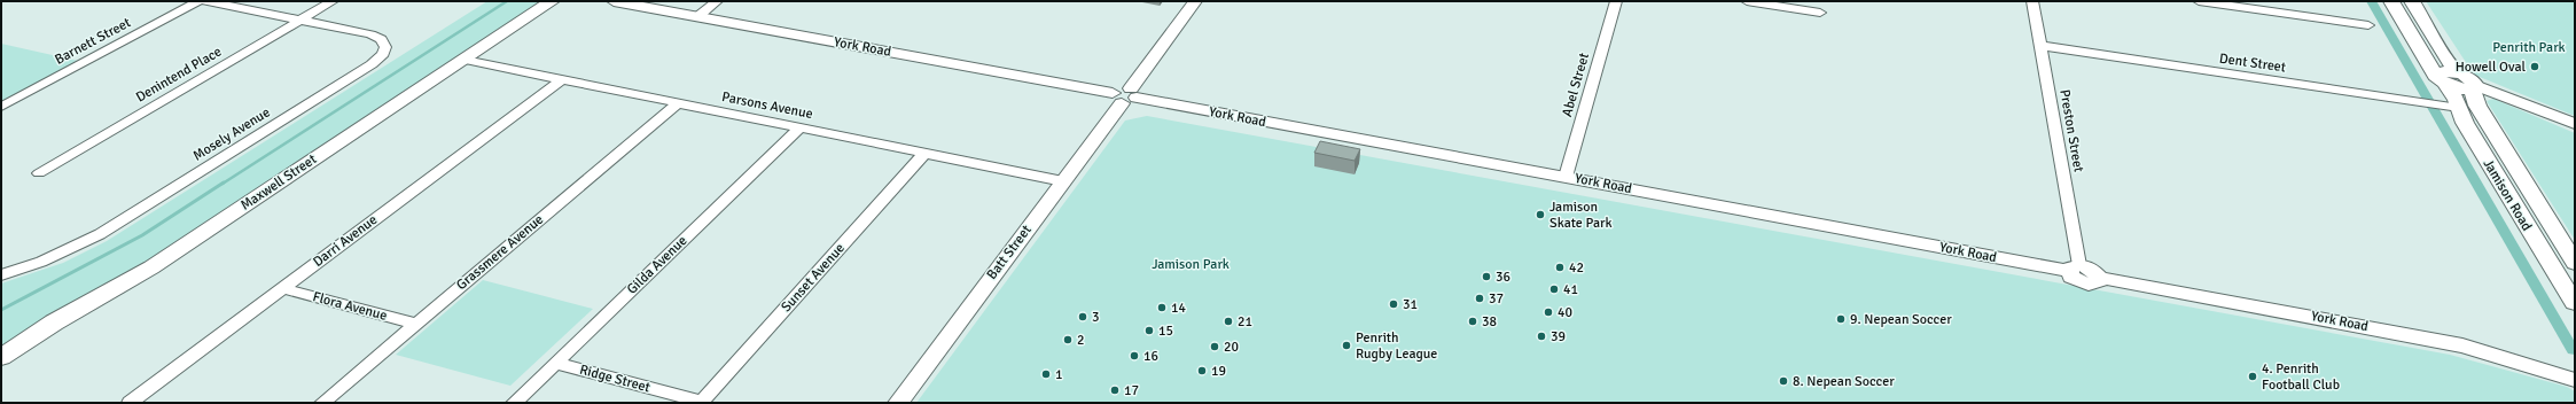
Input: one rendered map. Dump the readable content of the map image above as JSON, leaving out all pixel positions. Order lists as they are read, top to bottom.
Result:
{
  "streets": {
    "main road": ["Maxwell Street", "Jamison Road"],
    "street": [
      "Barnett Street",
      "York Road",
      "Dent Street",
      "Denintend Place",
      "Abel Street",
      "Parsons Avenue",
      "Preston Street",
      "Mosely Avenue",
      "Darri Avenue",
      "Grassmere Avenue",
      "Batt Street",
      "Gilda Avenue",
      "Sunset Avenue",
      "Flora Avenue",
      "Ridge Street"
    ]
  },
  "crossings": [
    ["York Road", "Abel Street"],
    ["York Road", "Preston Street"],
    ["York Road", "Batt Street"],
    ["Dent Street", "Preston Street"],
    ["Dent Street", "Jamison Road"],
    ["Denintend Place", "Mosely Avenue"],
    ["Parsons Avenue", "Maxwell Street"],
    ["Parsons Avenue", "Darri Avenue"],
    ["Parsons Avenue", "Grassmere Avenue"],
    ["Parsons Avenue", "Batt Street"],
    ["Parsons Avenue", "Gilda Avenue"],
    ["Parsons Avenue", "Sunset Avenue"],
    ["Darri Avenue", "Flora Avenue"],
    ["Grassmere Avenue", "Flora Avenue"],
    ["Gilda Avenue", "Ridge Street"],
    ["Sunset Avenue", "Ridge Street"]
  ],
  "parks": ["Penrith Park", "Jamison Park"],
  "places": [
    "Howell Oval",
    "Jamison Skate Park",
    "42",
    "36",
    "41",
    "37",
    "31",
    "14",
    "40",
    "3",
    "9. Nepean Soccer",
    "21",
    "38",
    "15",
    "39",
    "2",
    "Penrith Rugby League",
    "20",
    "16",
    "19",
    "1",
    "4. Penrith Football Club",
    "8. Nepean Soccer",
    "17"
  ]
}
